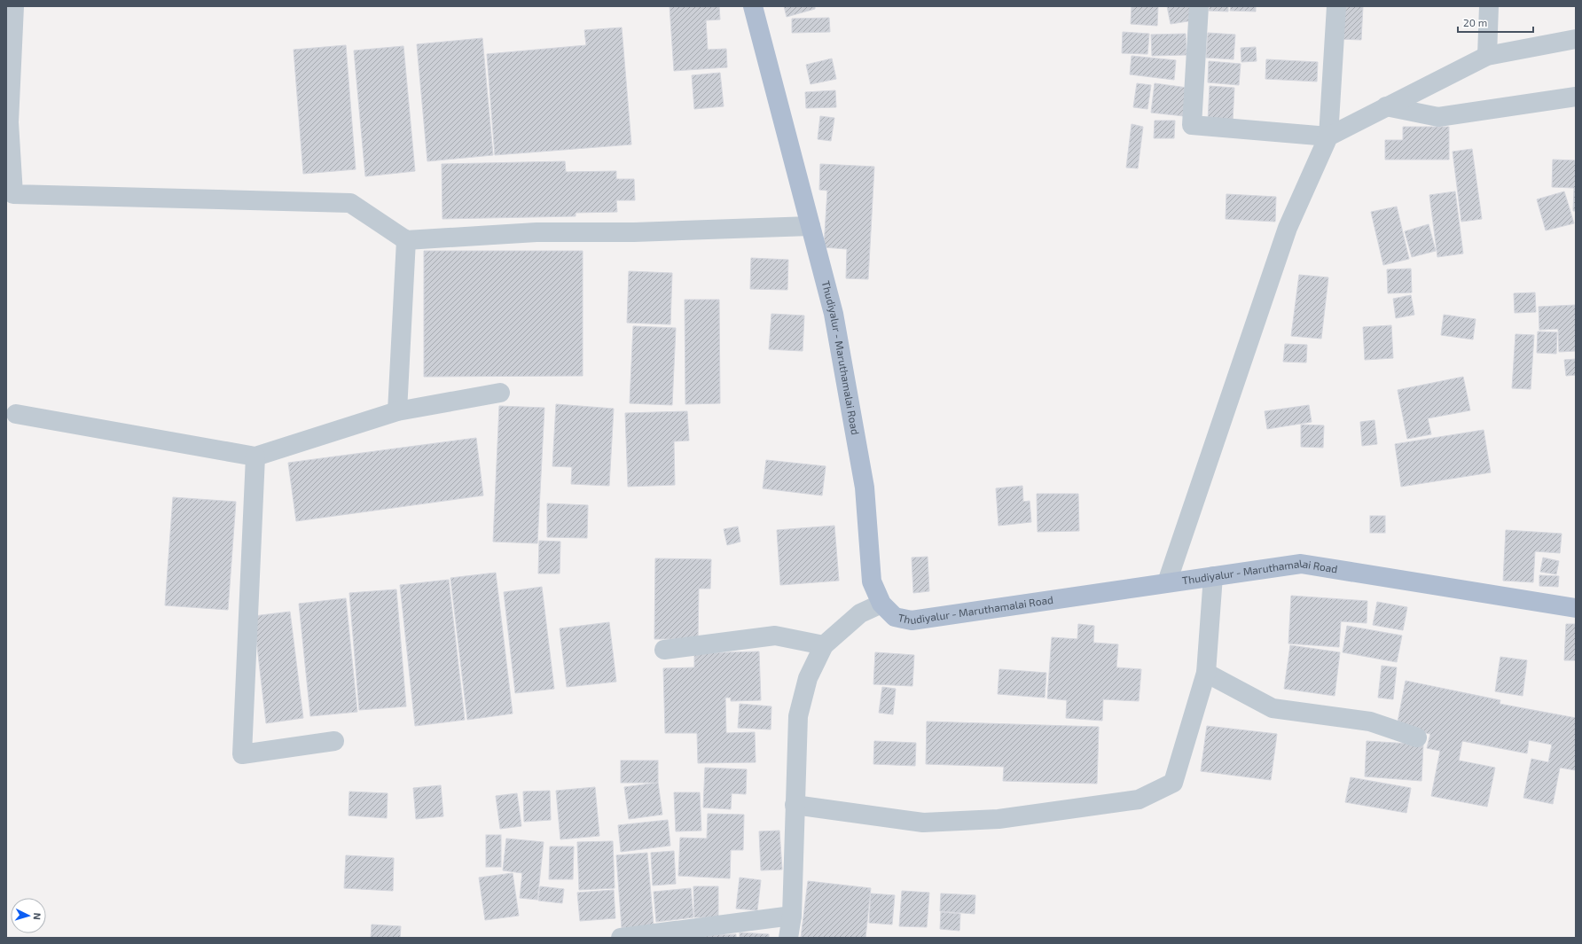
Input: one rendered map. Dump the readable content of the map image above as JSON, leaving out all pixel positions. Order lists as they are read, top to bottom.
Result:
{
  "streets": {
    "main road": ["Thudiyalur - Maruthamalai Road"]
  },
  "scale_bar": "20 m",
  "north": "right"
}
